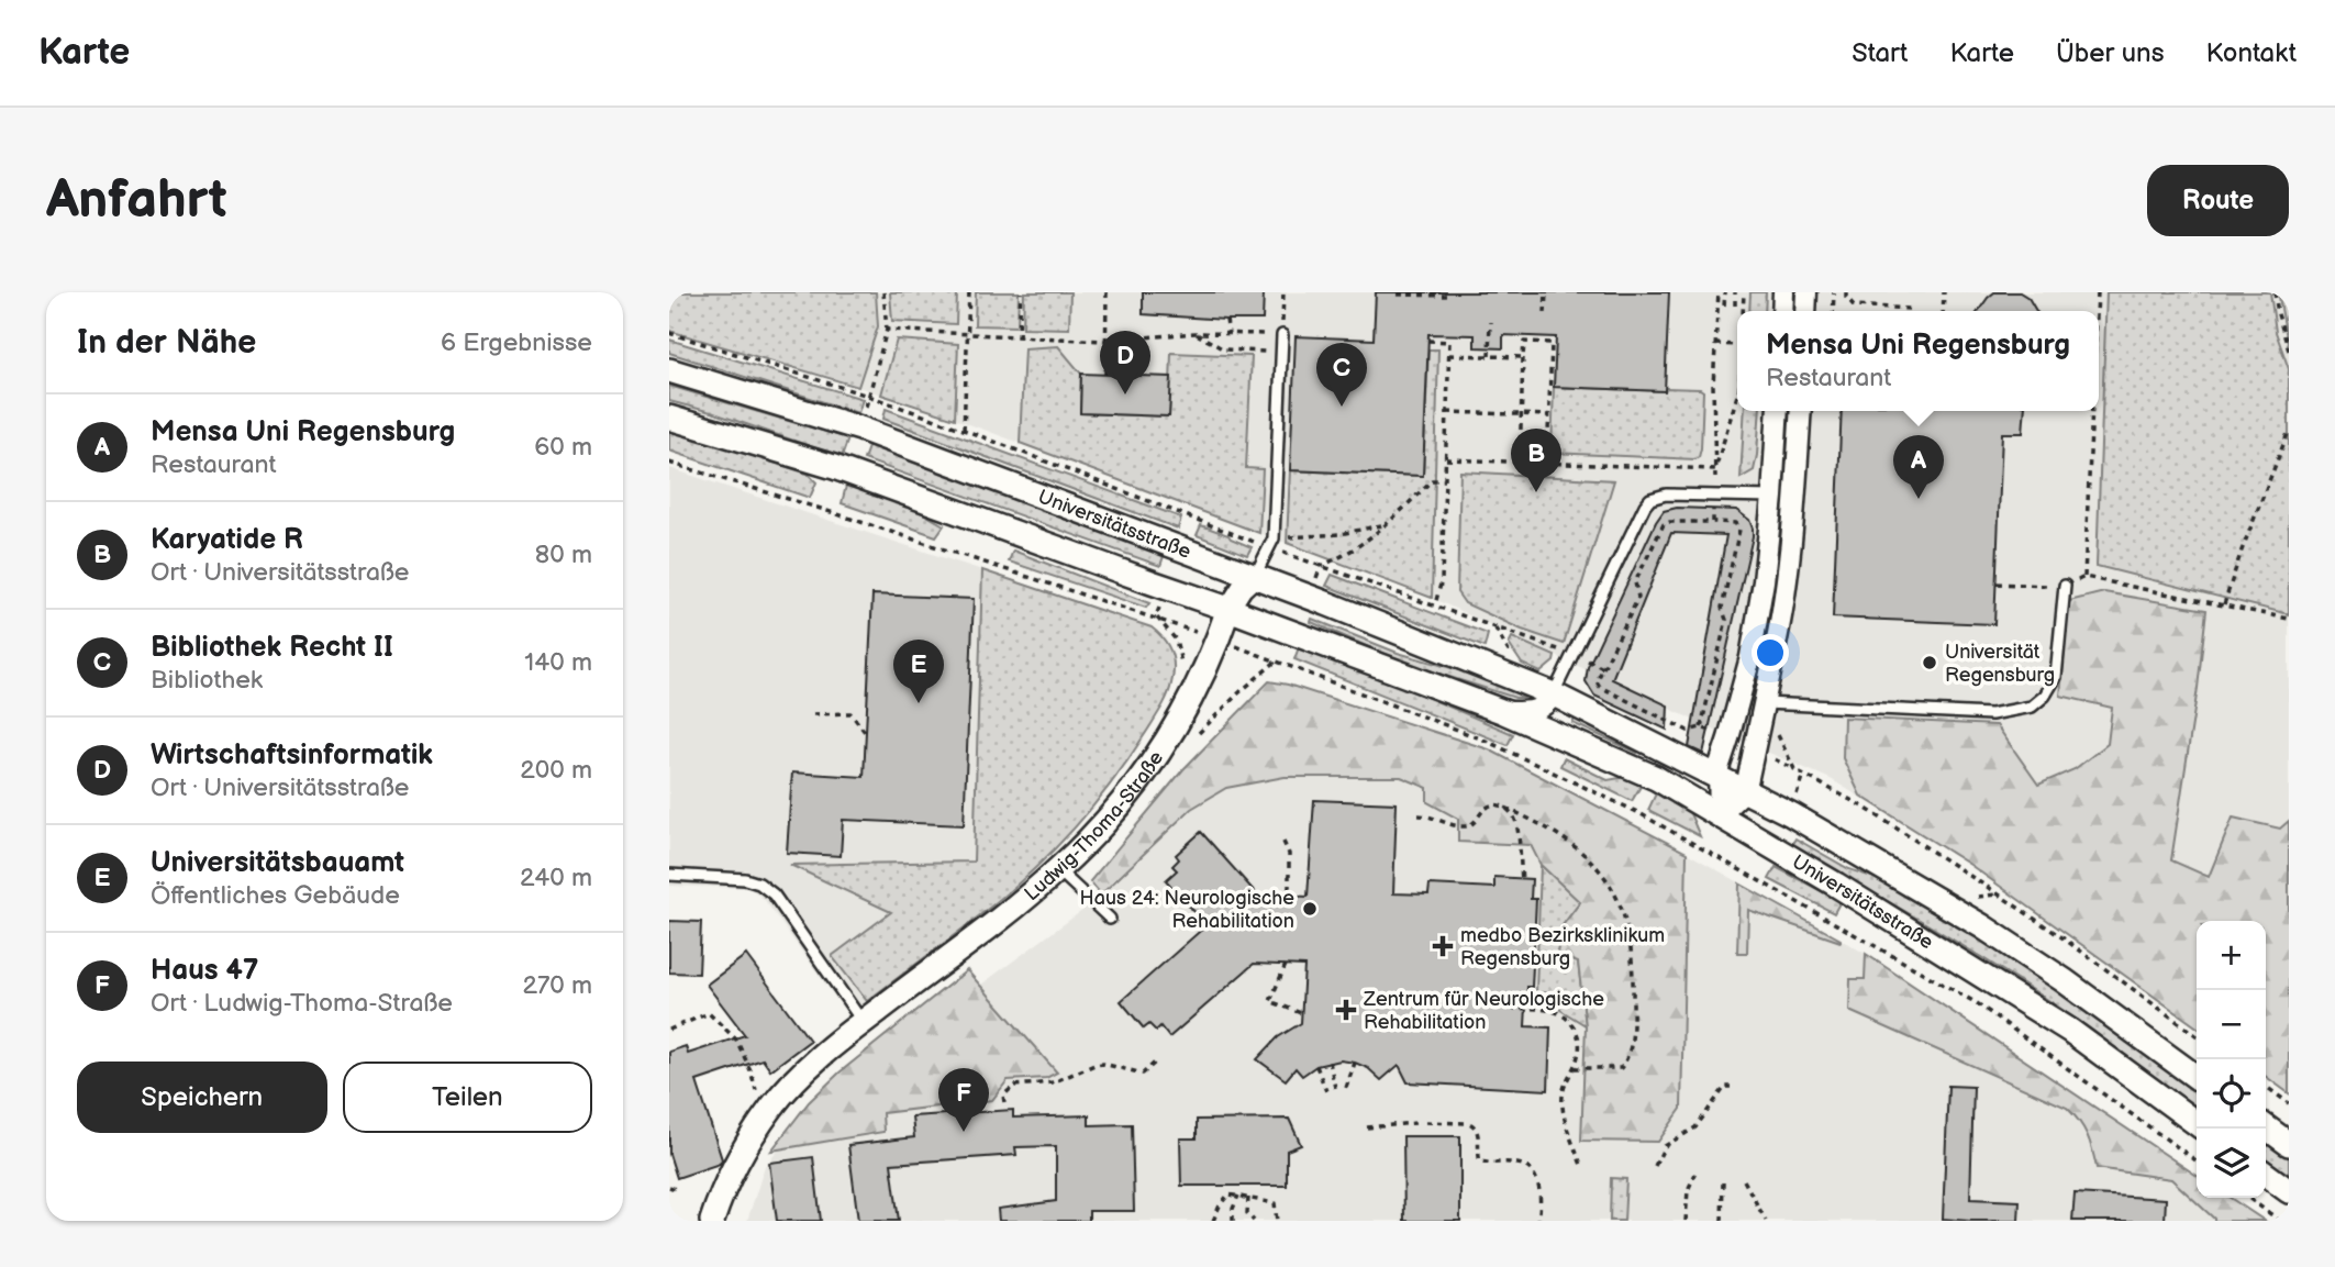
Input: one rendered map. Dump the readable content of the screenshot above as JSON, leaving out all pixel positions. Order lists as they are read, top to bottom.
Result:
{
  "streets": {
    "street": ["Universitätsstraße", "Ludwig-Thoma-Straße"]
  },
  "crossings": [
    ["Universitätsstraße", "Ludwig-Thoma-Straße"]
  ],
  "places": {
    "other": ["Universität Regensburg", "Haus 24: Neurologische Rehabilitation"],
    "health": ["medbo Bezirksklinikum Regensburg", "Zentrum für Neurologische Rehabilitation"]
  },
  "page": {
    "header": "Karte",
    "nav": [
      "Start",
      "Karte",
      "Über uns",
      "Kontakt"
    ],
    "buttons": [
      "Route",
      ["Speichern", "Teilen"]
    ],
    "title": "Anfahrt",
    "heading": ["In der Nähe", "6 Ergebnisse"],
    "popup": ["Mensa Uni Regensburg", "Restaurant"],
    "pins": [
      "D",
      "C",
      "B",
      "A",
      "E",
      "F"
    ],
    "list": [
      {
        "mark": "A",
        "name": "Mensa Uni Regensburg",
        "note": "Restaurant",
        "value": "60 m"
      },
      {
        "mark": "B",
        "name": "Karyatide R",
        "note": "Ort · Universitätsstraße",
        "value": "80 m"
      },
      {
        "mark": "C",
        "name": "Bibliothek Recht II",
        "note": "Bibliothek",
        "value": "140 m"
      },
      {
        "mark": "D",
        "name": "Wirtschaftsinformatik",
        "note": "Ort · Universitätsstraße",
        "value": "200 m"
      },
      {
        "mark": "E",
        "name": "Universitätsbauamt",
        "note": "Öffentliches Gebäude",
        "value": "240 m"
      },
      {
        "mark": "F",
        "name": "Haus 47",
        "note": "Ort · Ludwig-Thoma-Straße",
        "value": "270 m"
      }
    ],
    "map_buttons": ["+", "−"]
  }
}
